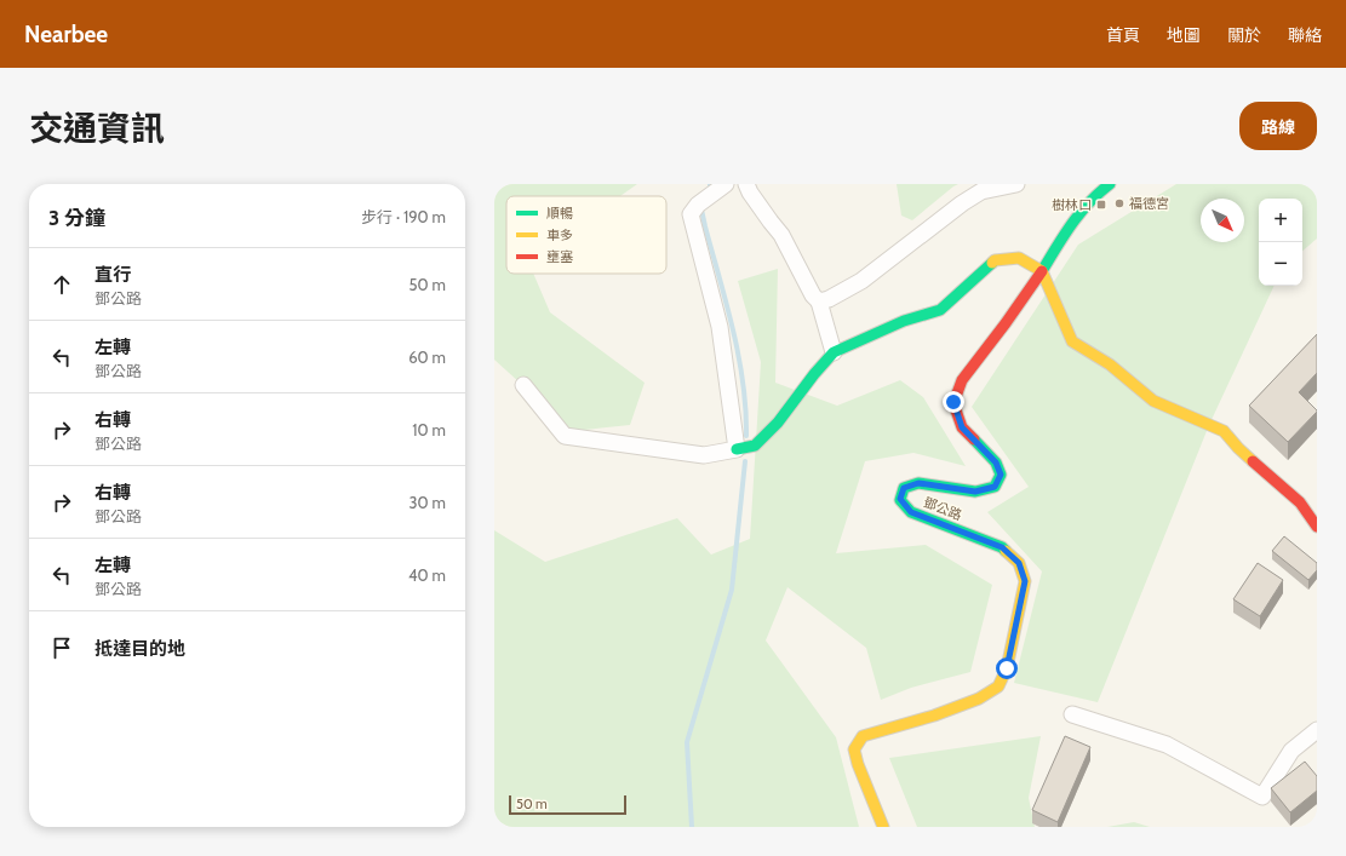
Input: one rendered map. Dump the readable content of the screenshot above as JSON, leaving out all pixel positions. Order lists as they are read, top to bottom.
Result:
{
  "streets": {
    "street": ["鄧公路"]
  },
  "places": {
    "other": ["福德宮"],
    "transit": ["樹林口"]
  },
  "legend": ["順暢", "車多", "壅塞"],
  "scale_bar": "50 m",
  "north": "bottom right",
  "page": {
    "header": "Nearbee",
    "nav": [
      "首頁",
      "地圖",
      "關於",
      "聯絡"
    ],
    "title": "交通資訊",
    "buttons": "路線",
    "heading": ["3 分鐘", "步行 · 190 m"],
    "map_buttons": ["+", "−"],
    "list": [
      ["直行", "鄧公路", "50 m"],
      ["左轉", "鄧公路", "60 m"],
      ["右轉", "鄧公路", "10 m"],
      ["右轉", "鄧公路", "30 m"],
      ["左轉", "鄧公路", "40 m"],
      "抵達目的地"
    ],
    "scale": "50 m"
  }
}
